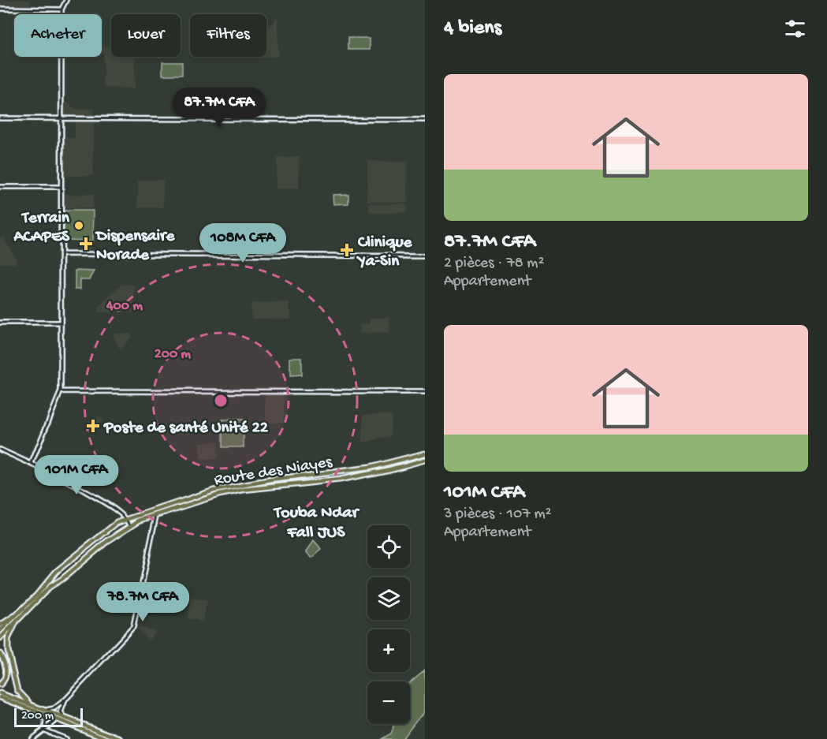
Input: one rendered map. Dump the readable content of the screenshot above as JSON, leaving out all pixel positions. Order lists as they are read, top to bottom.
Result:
{
  "streets": {
    "main road": ["Route des Niayes"]
  },
  "districts": ["Touba Ndar Fall JUS"],
  "places": {
    "other": ["Terrain ACAPES"],
    "health": ["Dispensaire Norade", "Clinique Ya-Sin", "Poste de santé Unité 22"]
  },
  "scale_bar": "200 m",
  "page": {
    "heading": "4 biens",
    "chip": ["Acheter", "Louer", "Filtres"],
    "list": [
      {
        "name": "87.7M CFA",
        "note": "2 pièces · 78 m² · Appartement"
      },
      {
        "name": "101M CFA",
        "note": "3 pièces · 107 m² · Appartement"
      }
    ],
    "price": [
      "87.7M CFA",
      "108M CFA",
      "101M CFA",
      "78.7M CFA"
    ],
    "map_buttons": ["+", "−"],
    "scale": "200 m"
  },
  "rings": ["400 m", "200 m"]
}
